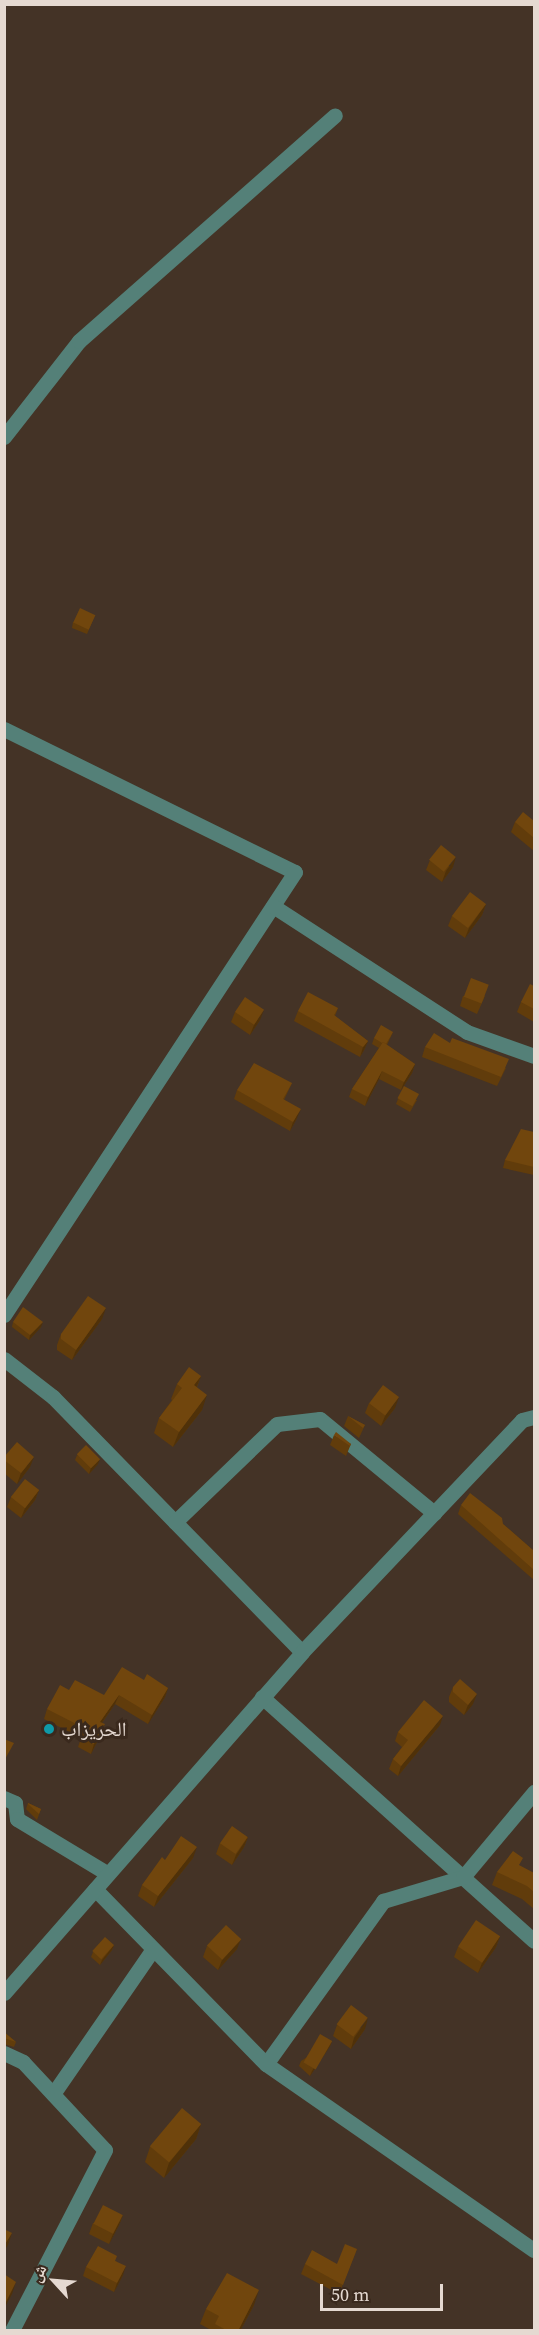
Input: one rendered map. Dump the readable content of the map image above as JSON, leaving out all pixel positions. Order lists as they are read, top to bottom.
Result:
{
  "places": ["الحريزاب"],
  "scale_bar": "50 m",
  "north": "top left"
}
